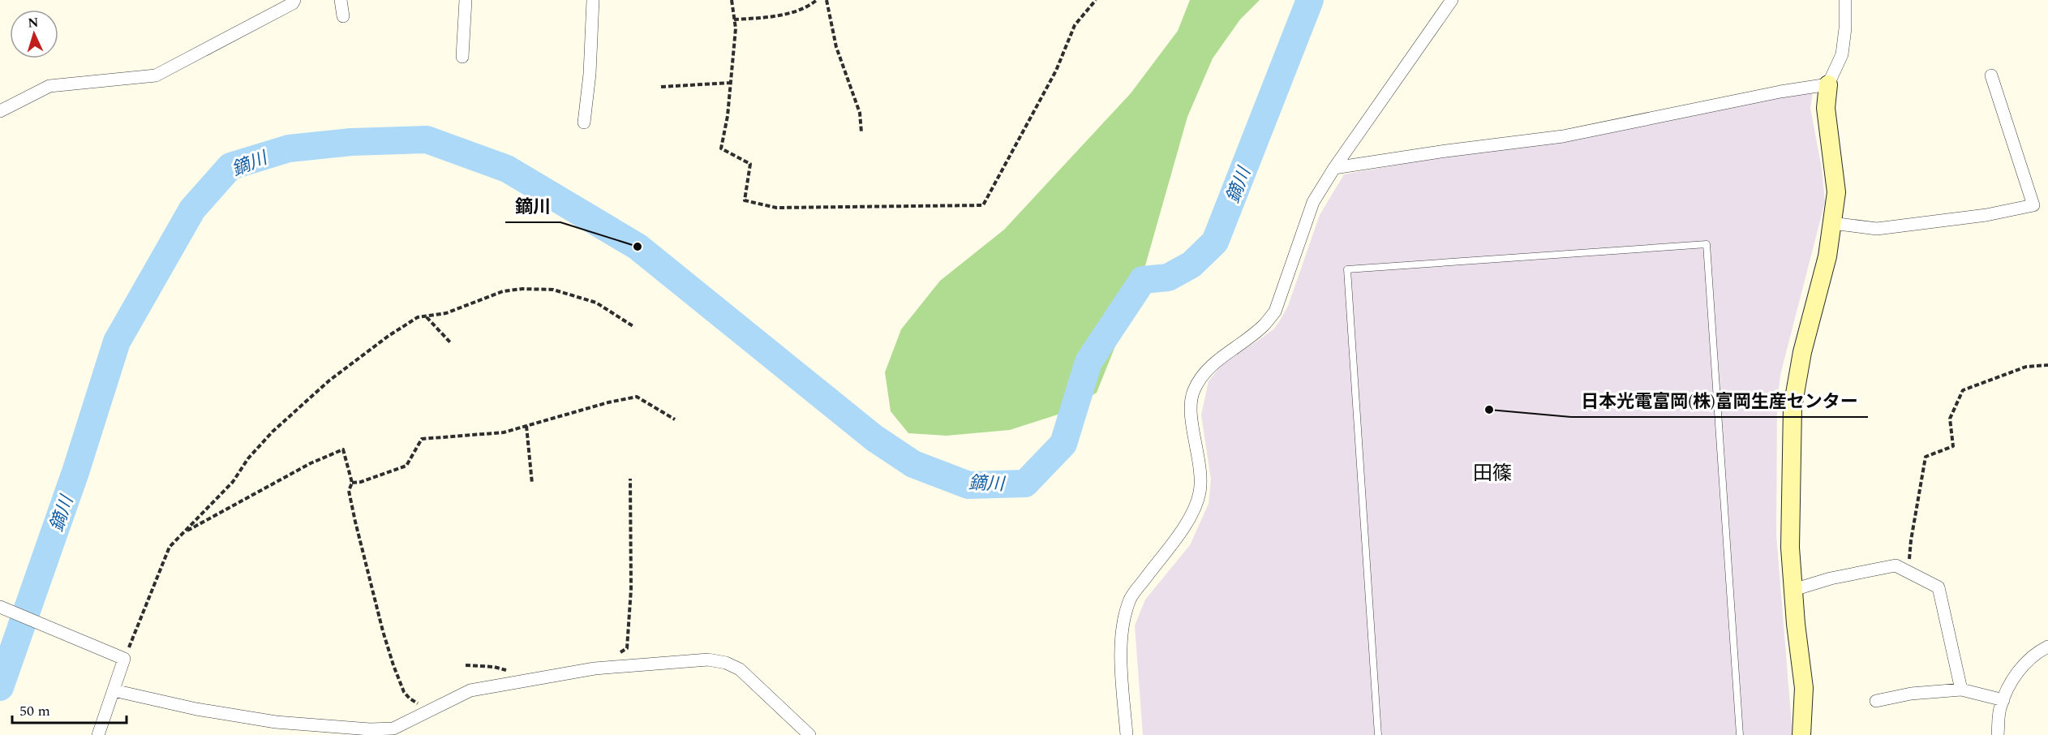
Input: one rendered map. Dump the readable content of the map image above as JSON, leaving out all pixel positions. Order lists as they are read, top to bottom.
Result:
{
  "districts": ["田篠"],
  "water": ["鏑川"],
  "places": ["鏑川", "日本光電富岡(株)富岡生産センター"],
  "scale_bar": "50 m",
  "north": "top"
}
